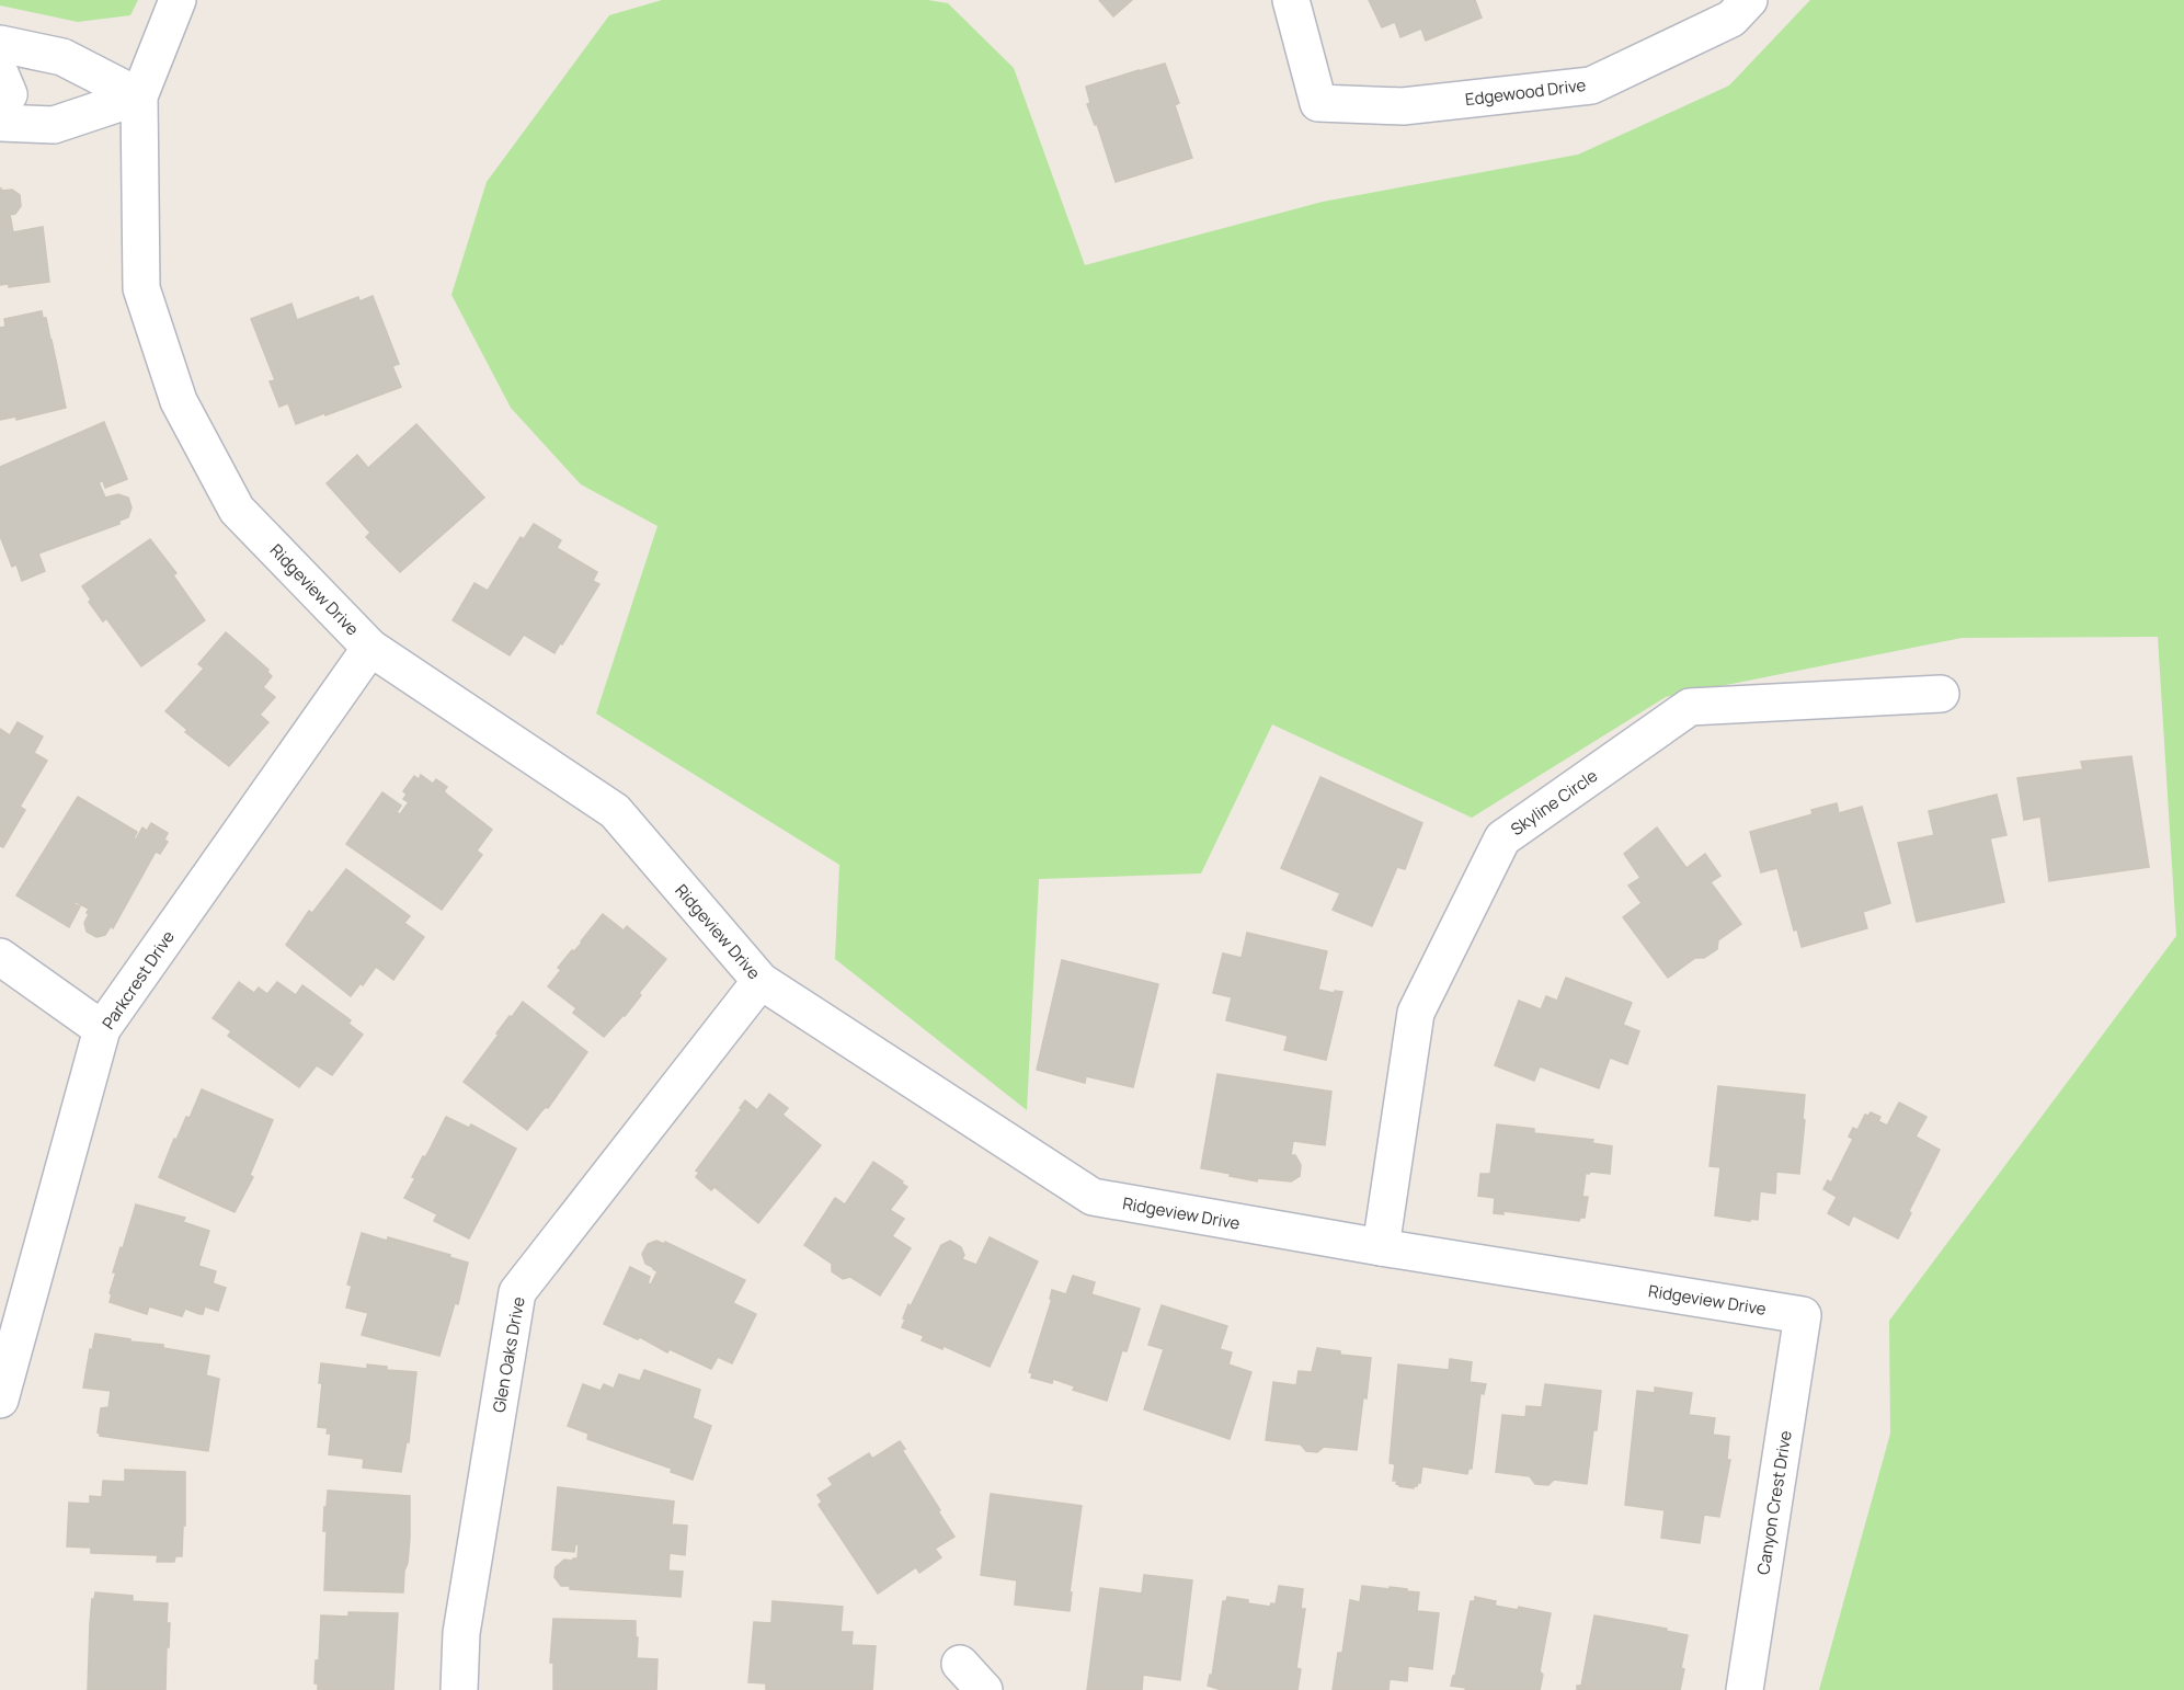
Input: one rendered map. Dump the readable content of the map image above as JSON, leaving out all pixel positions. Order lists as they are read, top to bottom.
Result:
{
  "streets": {
    "street": [
      "Edgewood Drive",
      "Ridgeview Drive",
      "Skyline Circle",
      "Parkcrest Drive",
      "Glen Oaks Drive",
      "Canyon Crest Drive"
    ]
  },
  "crossings": [
    ["Ridgeview Drive", "Skyline Circle"],
    ["Ridgeview Drive", "Parkcrest Drive"],
    ["Ridgeview Drive", "Glen Oaks Drive"],
    ["Ridgeview Drive", "Canyon Crest Drive"]
  ]
}
